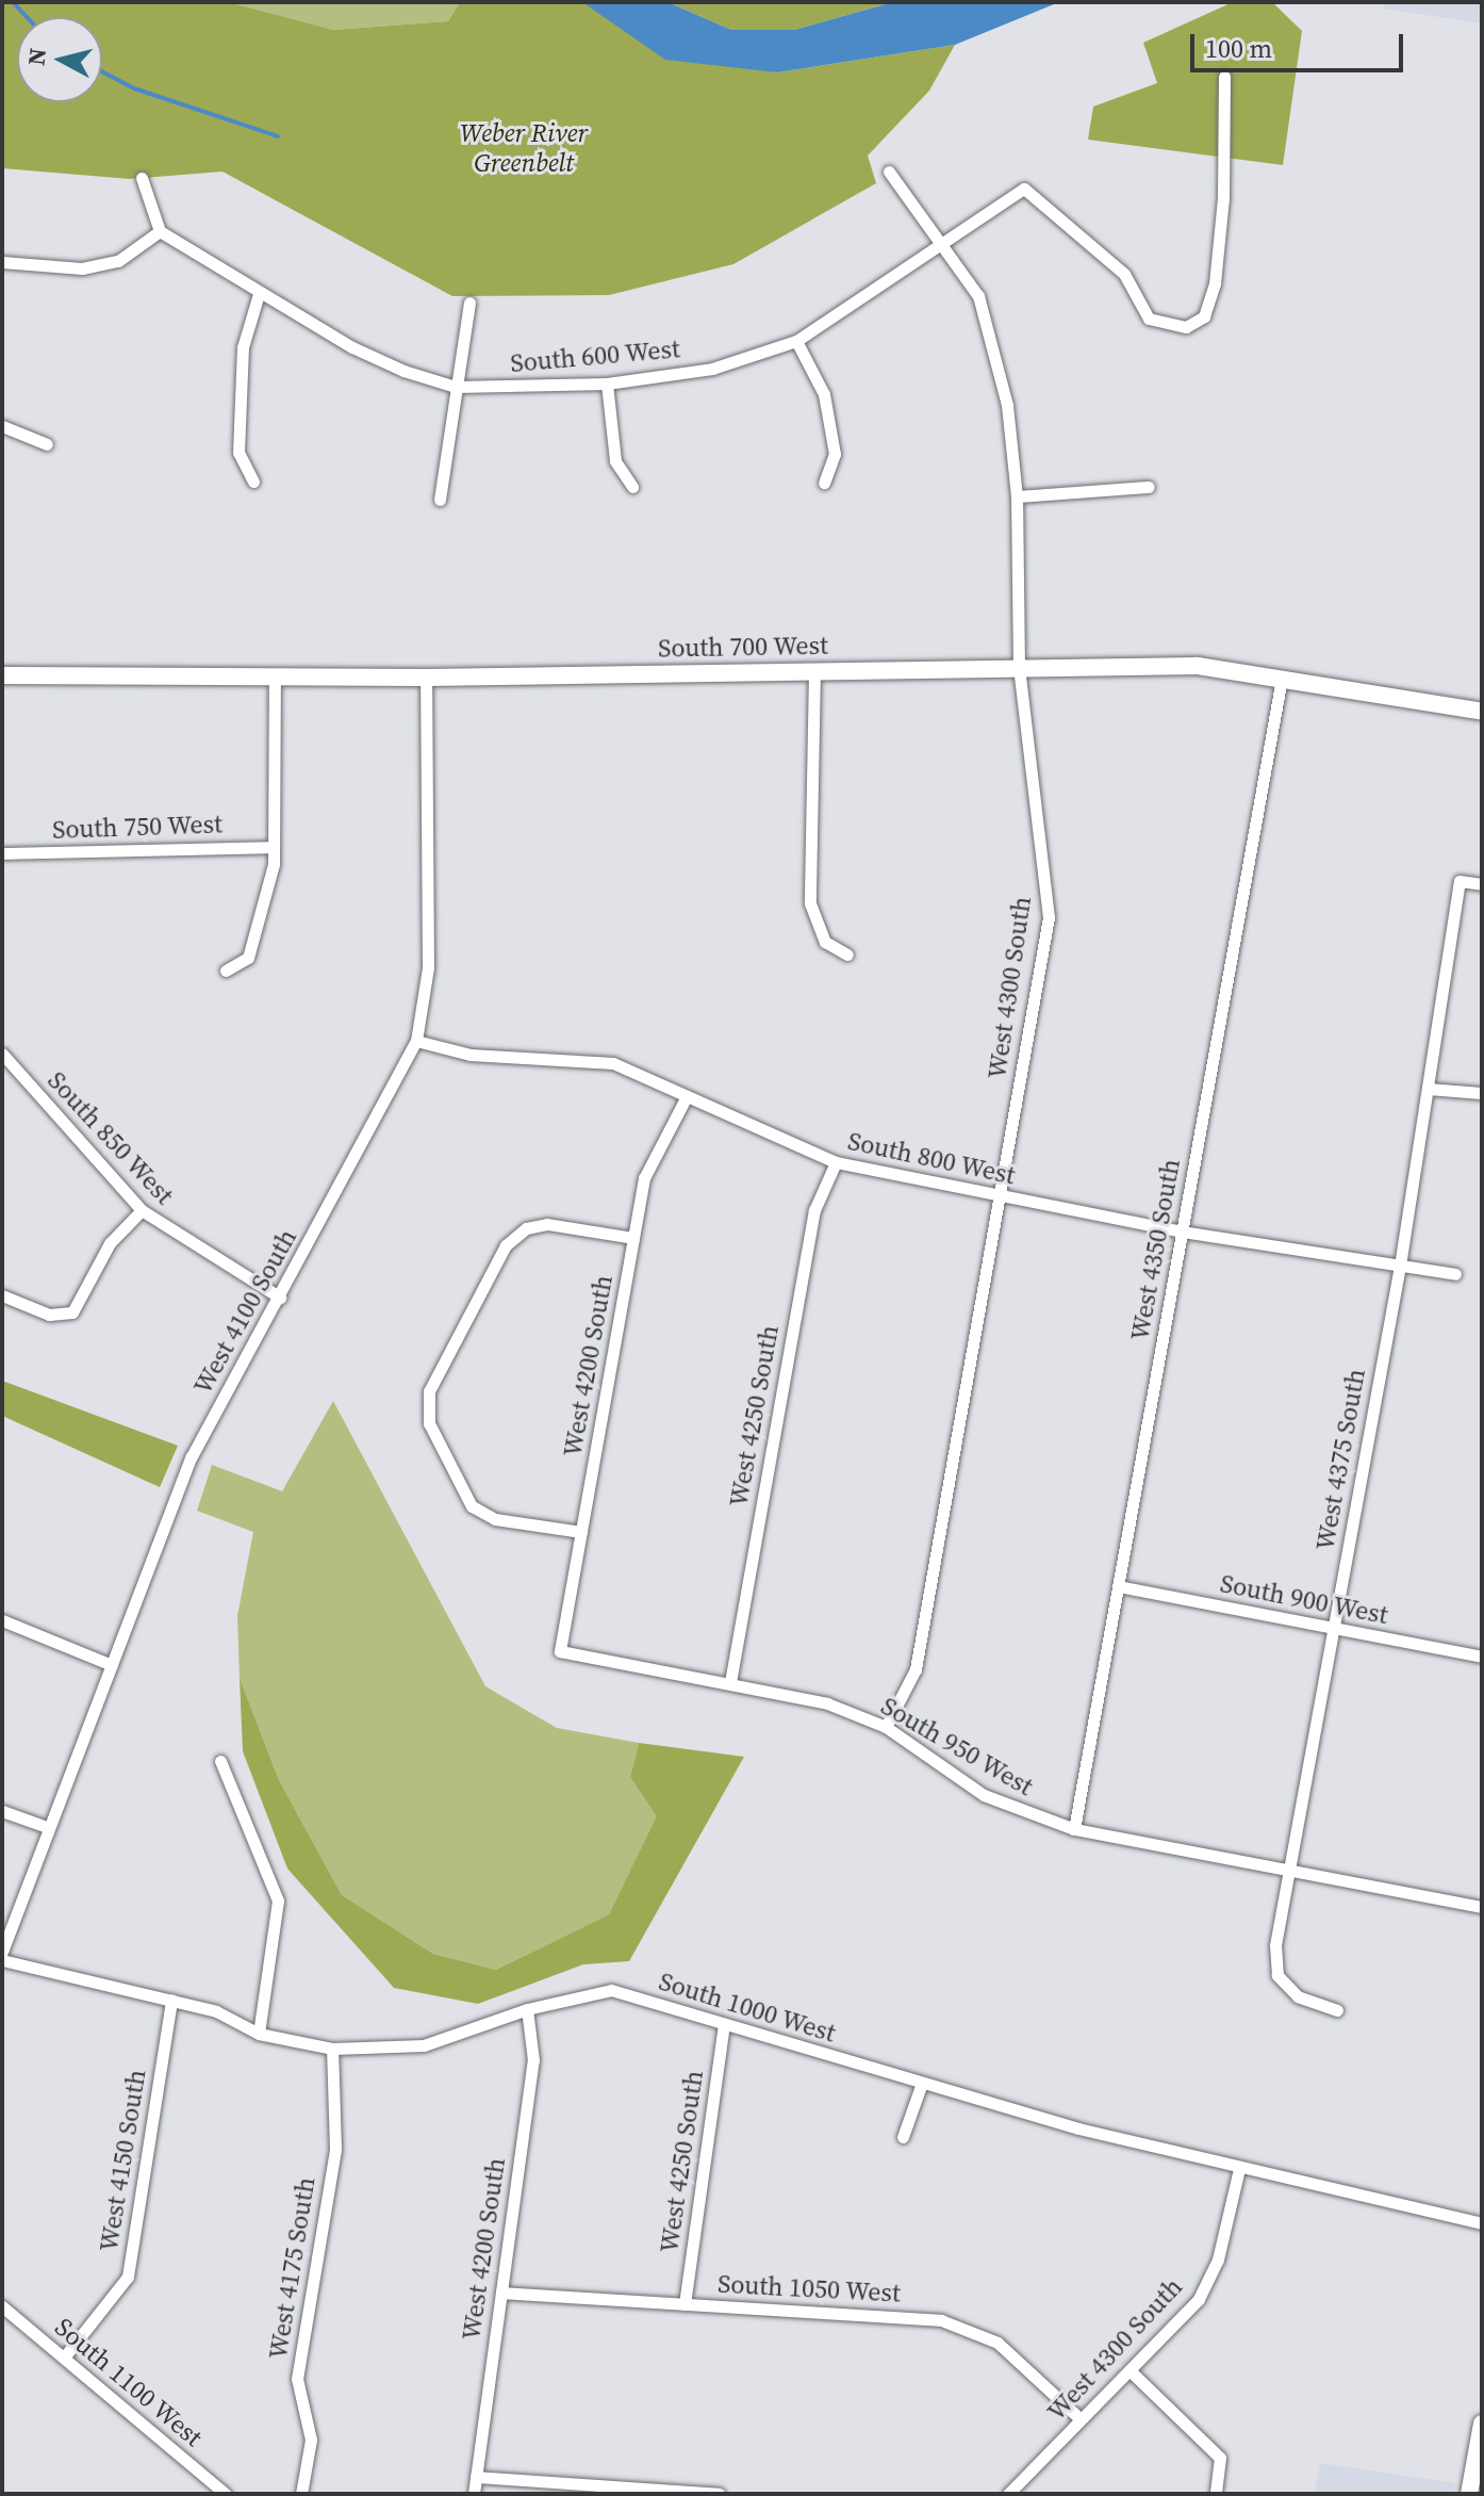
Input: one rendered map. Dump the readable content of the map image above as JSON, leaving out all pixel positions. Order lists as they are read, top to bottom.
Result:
{
  "streets": {
    "street": [
      "South 600 West",
      "South 700 West",
      "South 750 West",
      "West 4300 South",
      "South 850 West",
      "South 800 West",
      "West 4350 South",
      "West 4100 South",
      "West 4200 South",
      "West 4250 South",
      "West 4375 South",
      "South 900 West",
      "South 950 West",
      "South 1000 West",
      "West 4150 South",
      "West 4175 South",
      "South 1050 West",
      "South 1100 West"
    ]
  },
  "crossings": [
    ["South 600 West", "West 4300 South"],
    ["South 700 West", "West 4300 South"],
    ["South 700 West", "West 4350 South"],
    ["South 700 West", "West 4100 South"],
    ["West 4300 South", "South 800 West"],
    ["West 4300 South", "South 950 West"],
    ["West 4300 South", "South 1000 West"],
    ["West 4300 South", "South 1050 West"],
    ["South 850 West", "West 4100 South"],
    ["South 800 West", "West 4350 South"],
    ["South 800 West", "West 4100 South"],
    ["South 800 West", "West 4200 South"],
    ["South 800 West", "West 4250 South"],
    ["South 800 West", "West 4375 South"],
    ["West 4350 South", "South 900 West"],
    ["West 4350 South", "South 950 West"],
    ["West 4200 South", "South 950 West"],
    ["West 4200 South", "South 1000 West"],
    ["West 4200 South", "South 1050 West"],
    ["West 4250 South", "South 950 West"],
    ["West 4250 South", "South 1000 West"],
    ["West 4250 South", "South 1050 West"],
    ["West 4375 South", "South 900 West"],
    ["West 4375 South", "South 950 West"],
    ["South 1000 West", "West 4150 South"],
    ["South 1000 West", "West 4175 South"],
    ["West 4150 South", "South 1100 West"]
  ],
  "parks": ["Weber River Greenbelt"],
  "scale_bar": "100 m",
  "north": "left"
}
